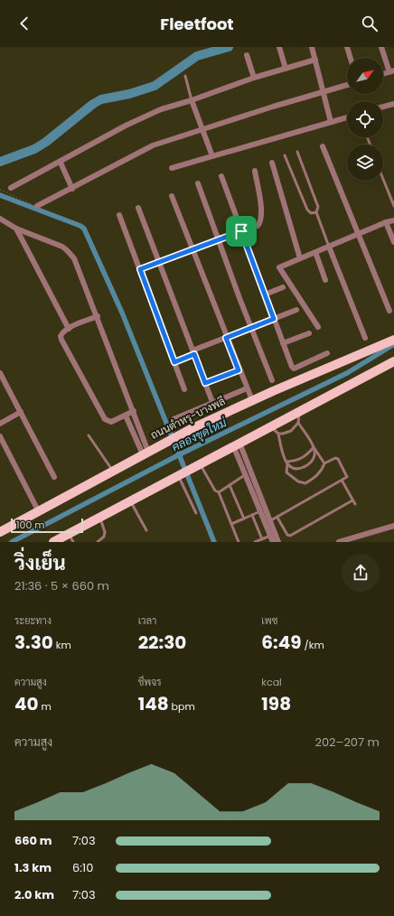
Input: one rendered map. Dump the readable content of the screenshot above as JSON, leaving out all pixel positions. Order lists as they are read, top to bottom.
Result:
{
  "streets": {
    "main road": ["ถนนตำหรุ-บางพลี"]
  },
  "water": ["คลองขุดใหม่"],
  "scale_bar": "100 m",
  "north": "top right",
  "page": {
    "header": "Fleetfoot",
    "scale": "100 m",
    "heading": ["วิ่งเย็น", "21:36 · 5 × 660 m"],
    "stats": [
      ["ระยะทาง", "3.30 km"],
      ["เวลา", "22:30"],
      ["เพซ", "6:49 /km"],
      ["ความสูง", "40 m"],
      ["ชีพจร", "148 bpm"],
      ["kcal", "198"]
    ],
    "chart": ["ความสูง", "202–207 m"],
    "list": [
      {
        "name": "660 m",
        "note": "7:03"
      },
      {
        "name": "1.3 km",
        "note": "6:10"
      },
      {
        "name": "2.0 km",
        "note": "7:03"
      }
    ]
  }
}
